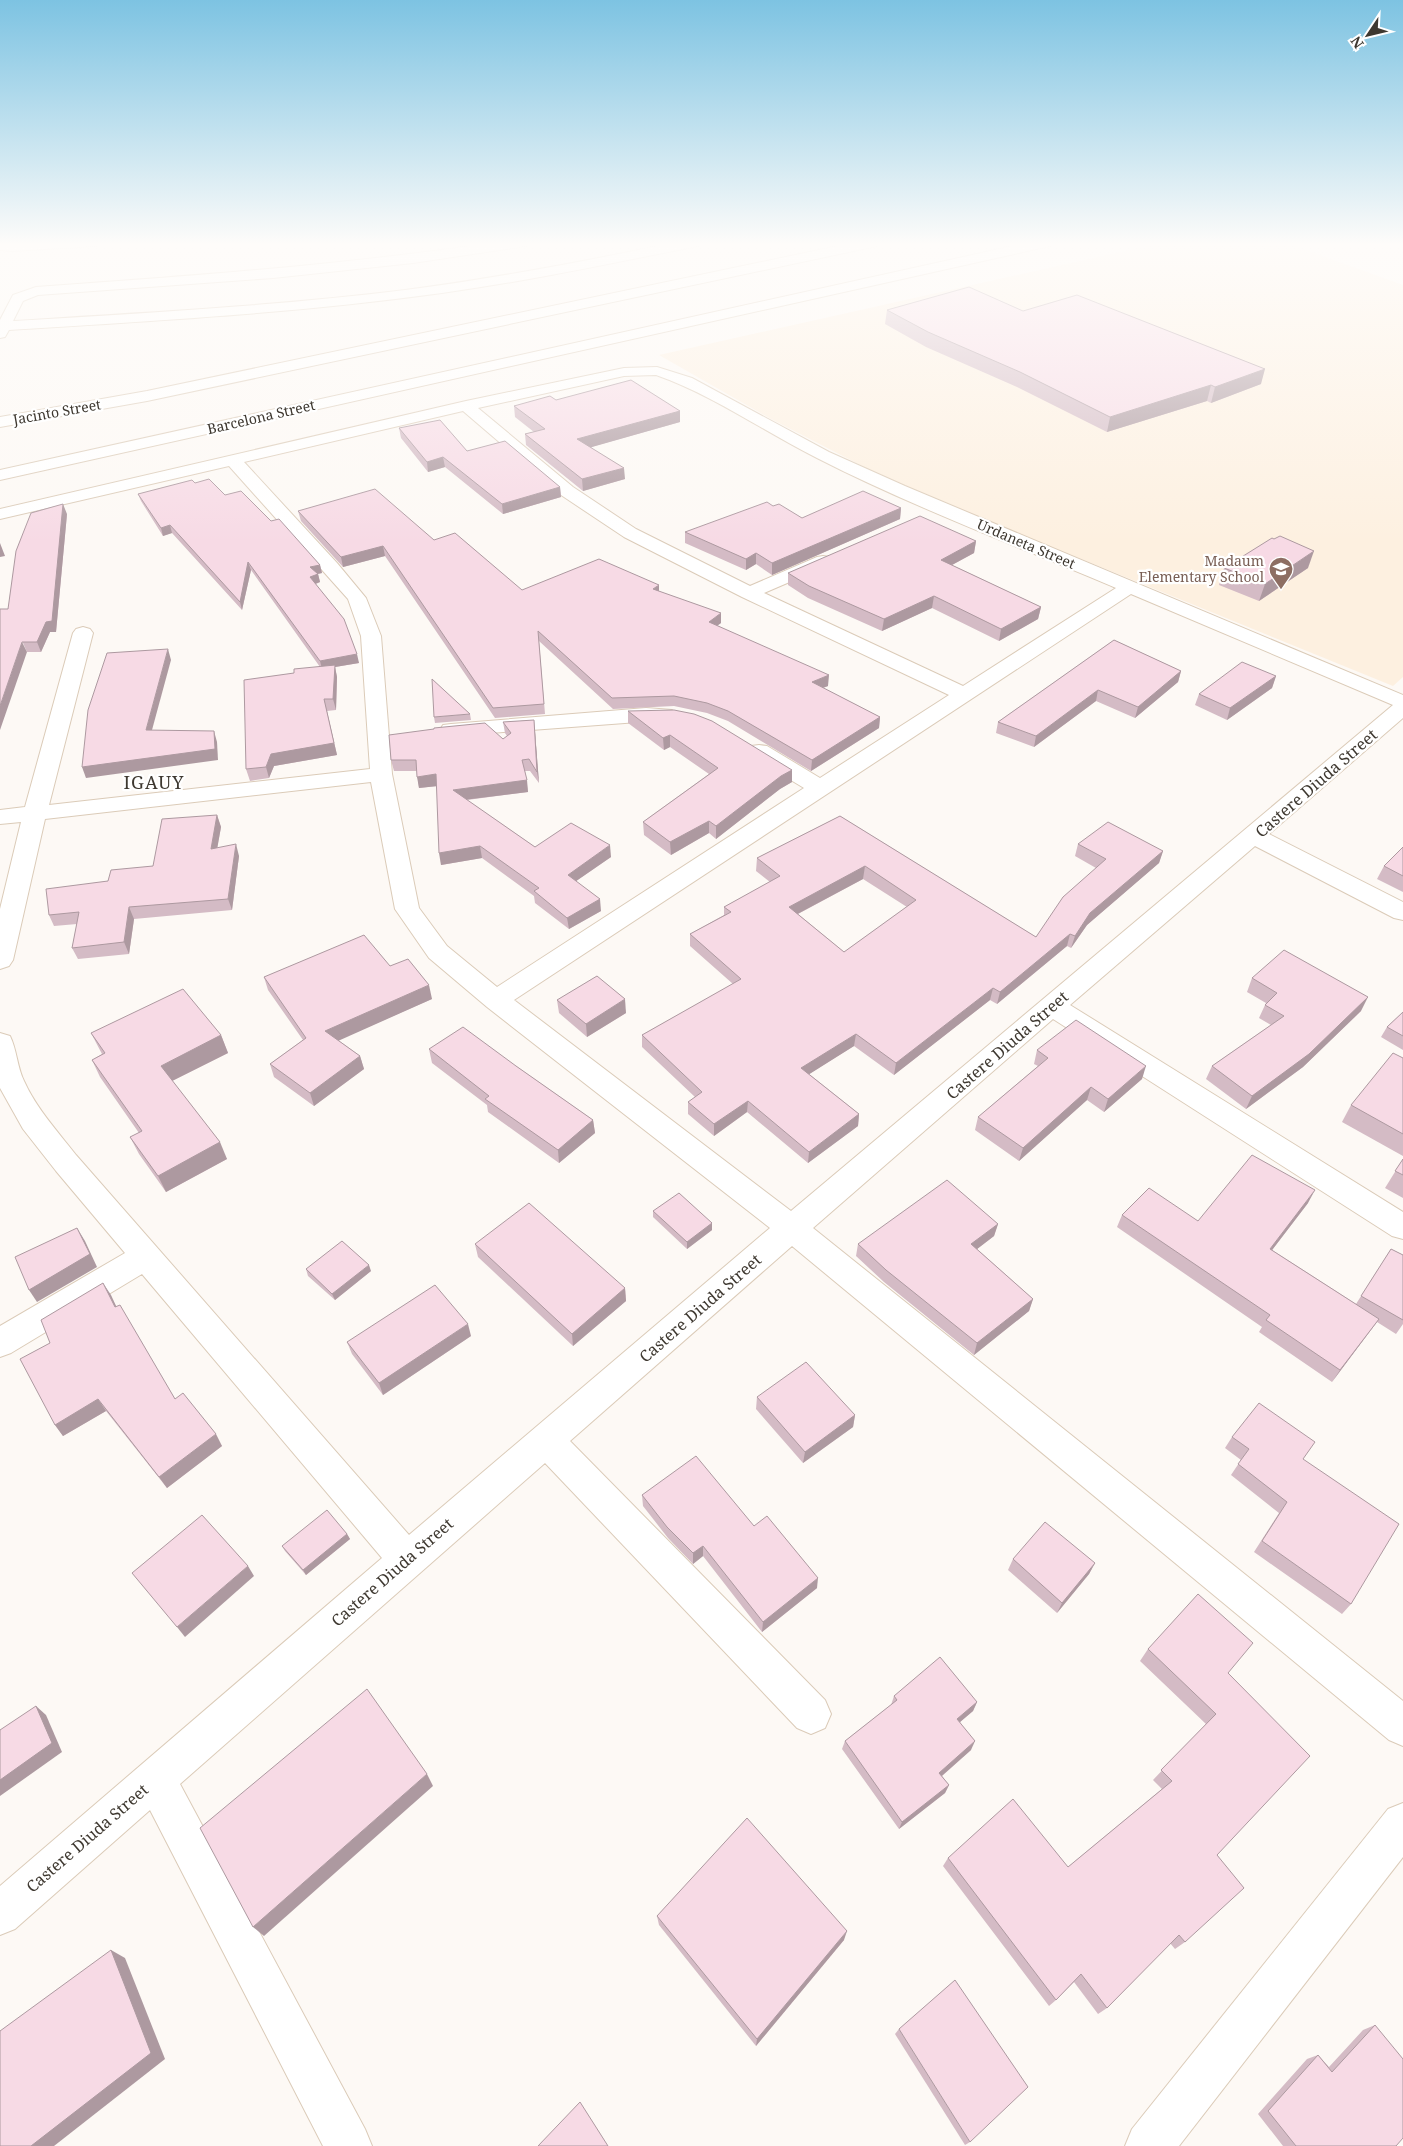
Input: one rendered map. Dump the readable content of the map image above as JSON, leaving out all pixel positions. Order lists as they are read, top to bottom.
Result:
{
  "streets": {
    "street": [
      "Jacinto Street",
      "Barcelona Street",
      "Urdaneta Street",
      "Castere Diuda Street"
    ]
  },
  "districts": ["IGAUY"],
  "places": {
    "school or university": ["Madaum Elementary School"]
  },
  "north": "bottom left"
}
